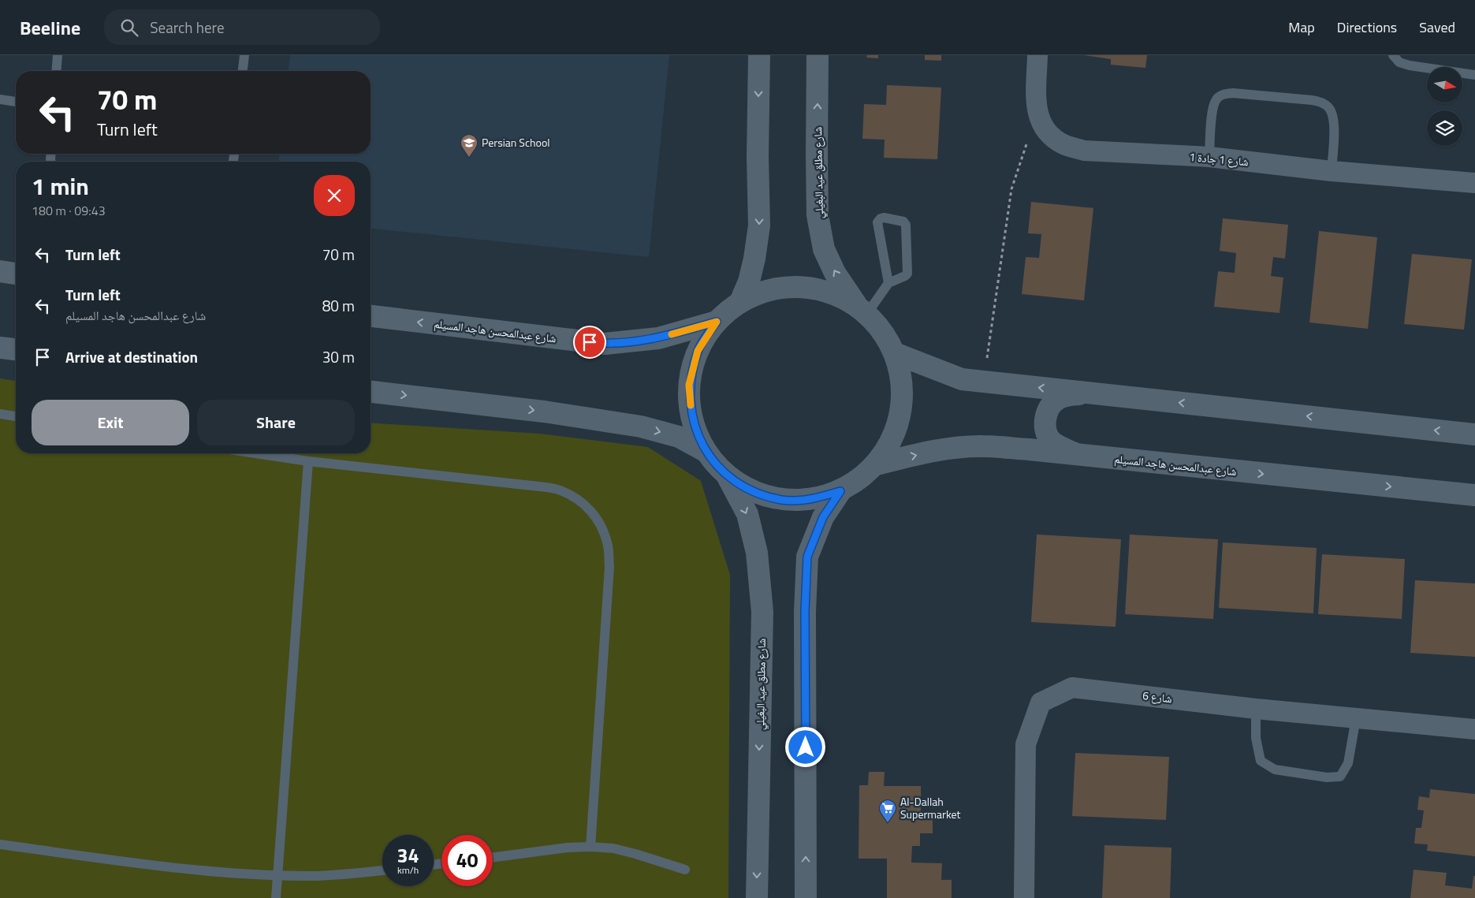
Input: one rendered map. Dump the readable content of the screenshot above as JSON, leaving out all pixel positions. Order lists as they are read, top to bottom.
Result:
{
  "streets": {
    "street": [
      "شارع 1 جادة 1",
      "شارع مطلق عيد البغيلي",
      "شارع عبدالمحسن هاجد المسيلم",
      "شارع 6"
    ]
  },
  "places": {
    "school or university": ["Persian School"],
    "supermarket": ["Al-Dallah Supermarket"]
  },
  "north": "right",
  "page": {
    "header": "Beeline",
    "search": "Search here",
    "nav": ["Map", "Directions", "Saved"],
    "turn": ["70 m", "Turn left"],
    "heading": ["1 min", "180 m · 09:43"],
    "list": [
      {
        "name": "Turn left",
        "value": "70 m"
      },
      {
        "name": "Turn left",
        "note": "شارع عبدالمحسن هاجد المسيلم",
        "value": "80 m"
      },
      {
        "name": "Arrive at destination",
        "value": "30 m"
      }
    ],
    "buttons": ["Exit", "Share"],
    "speed": "34 km/h",
    "limit": "40"
  }
}
